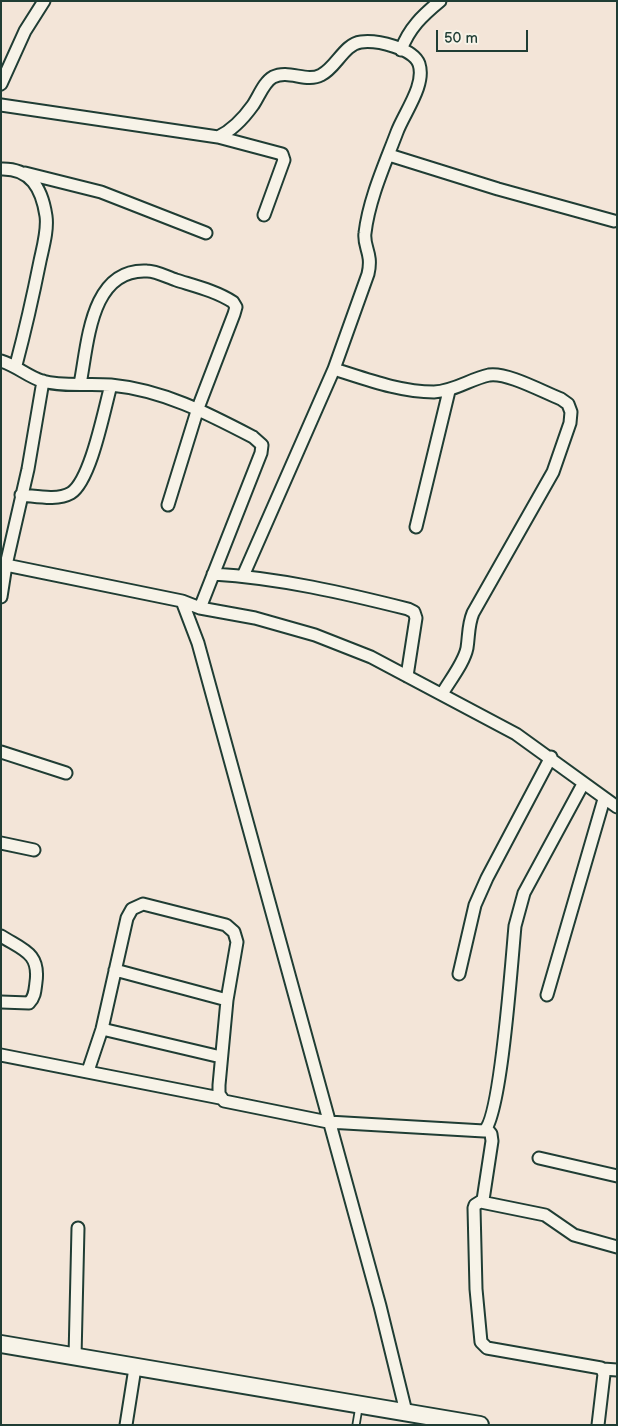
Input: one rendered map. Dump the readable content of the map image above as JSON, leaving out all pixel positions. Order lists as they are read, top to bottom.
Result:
{
  "scale_bar": "50 m"
}
